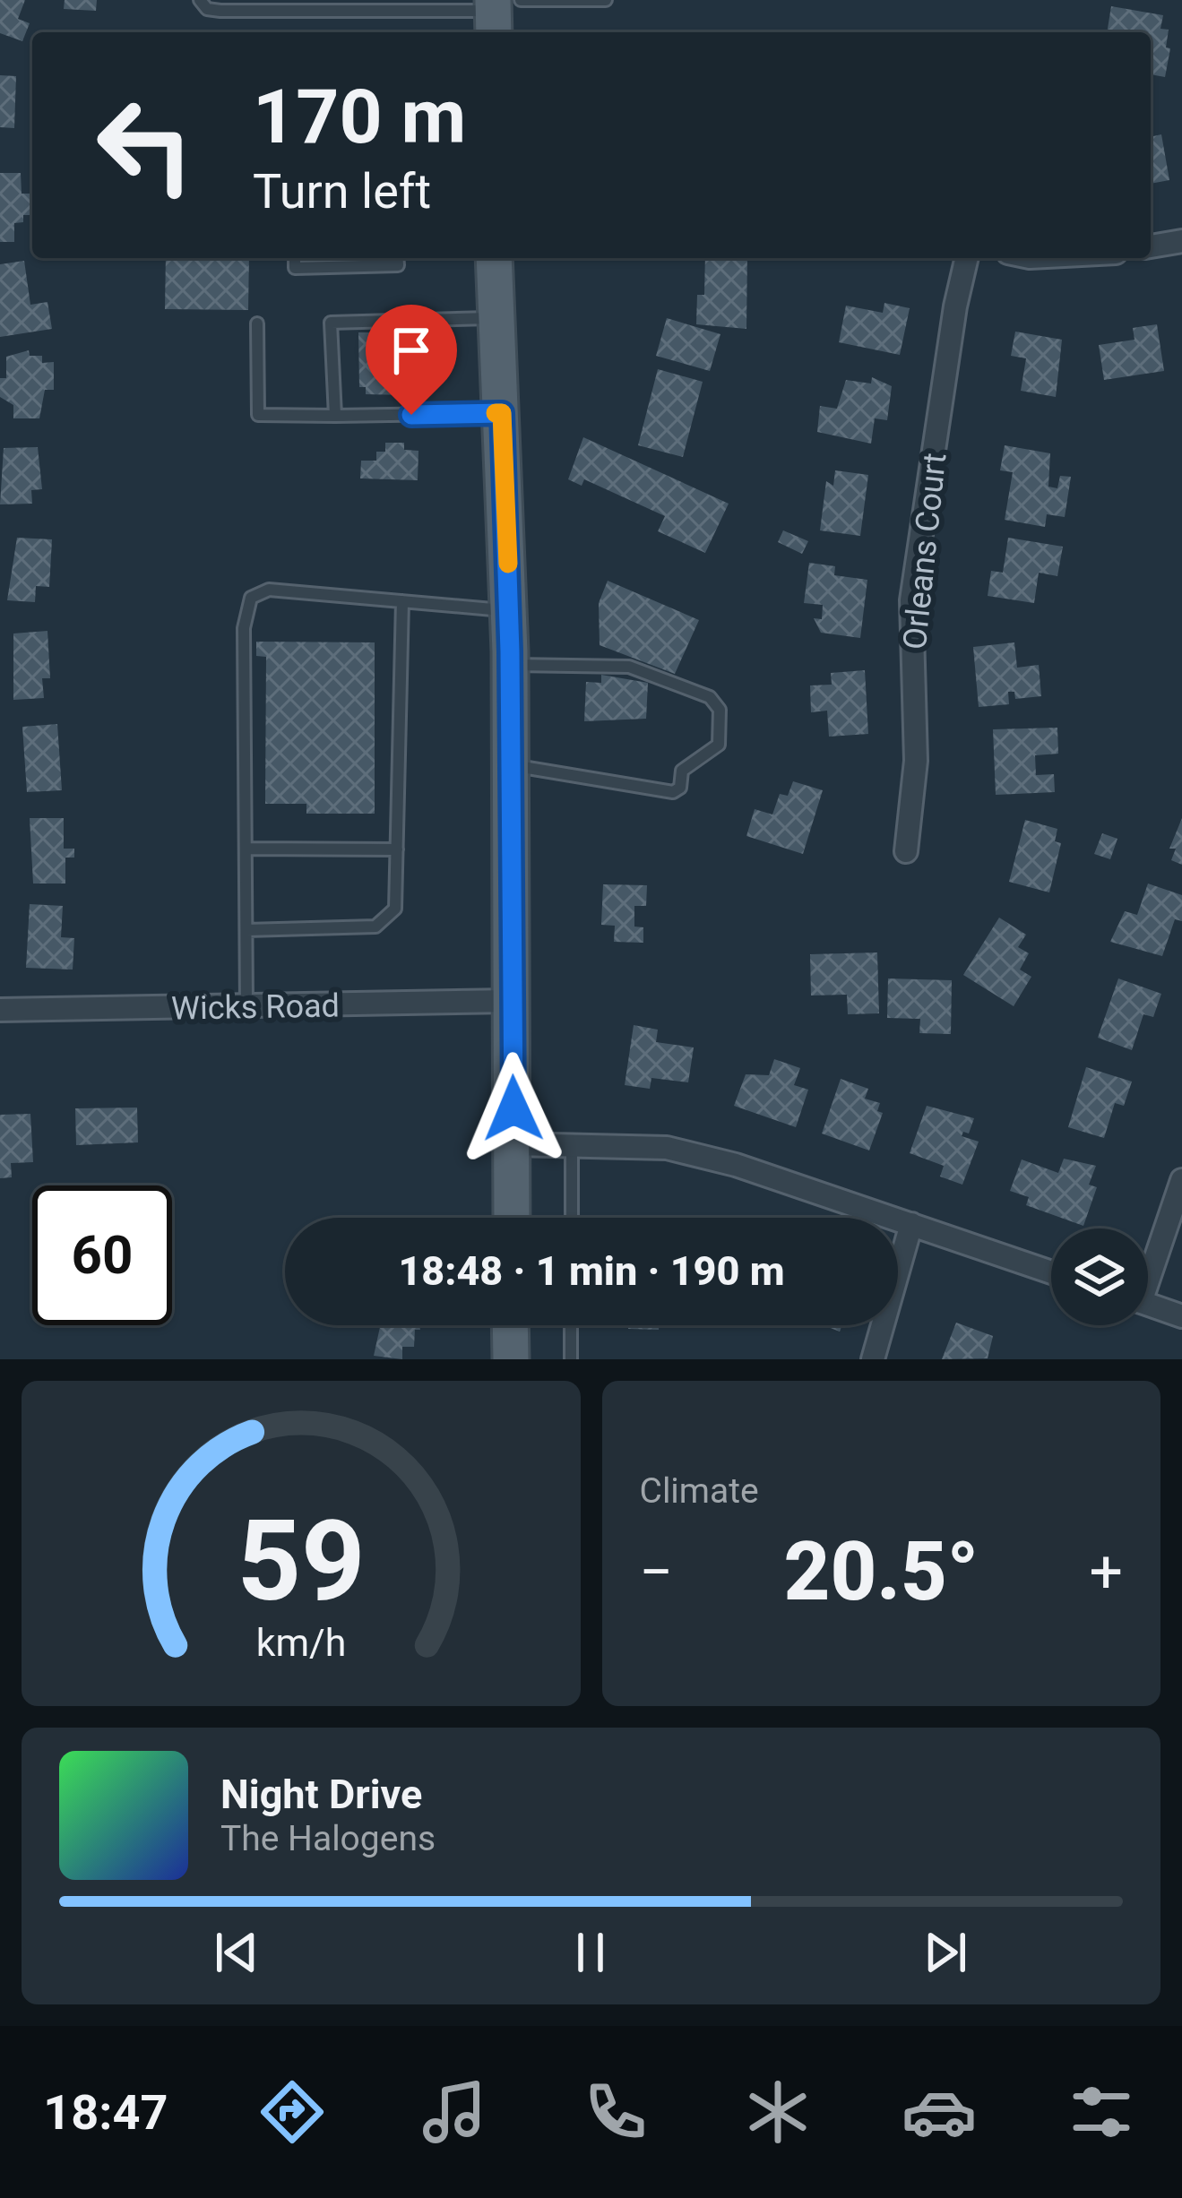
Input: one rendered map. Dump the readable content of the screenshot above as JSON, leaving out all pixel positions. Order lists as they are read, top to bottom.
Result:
{
  "streets": {
    "street": ["Orleans Court", "Wicks Road"]
  },
  "page": {
    "turn": ["170 m", "Turn left"],
    "limit": "60",
    "trip": "18:48 · 1 min · 190 m",
    "tile": "Climate",
    "heat": ["−", "20.5°", "+"],
    "song": ["Night Drive", "The Halogens"],
    "tabs": "18:47",
    "gauge": ["59", "km/h"]
  }
}
